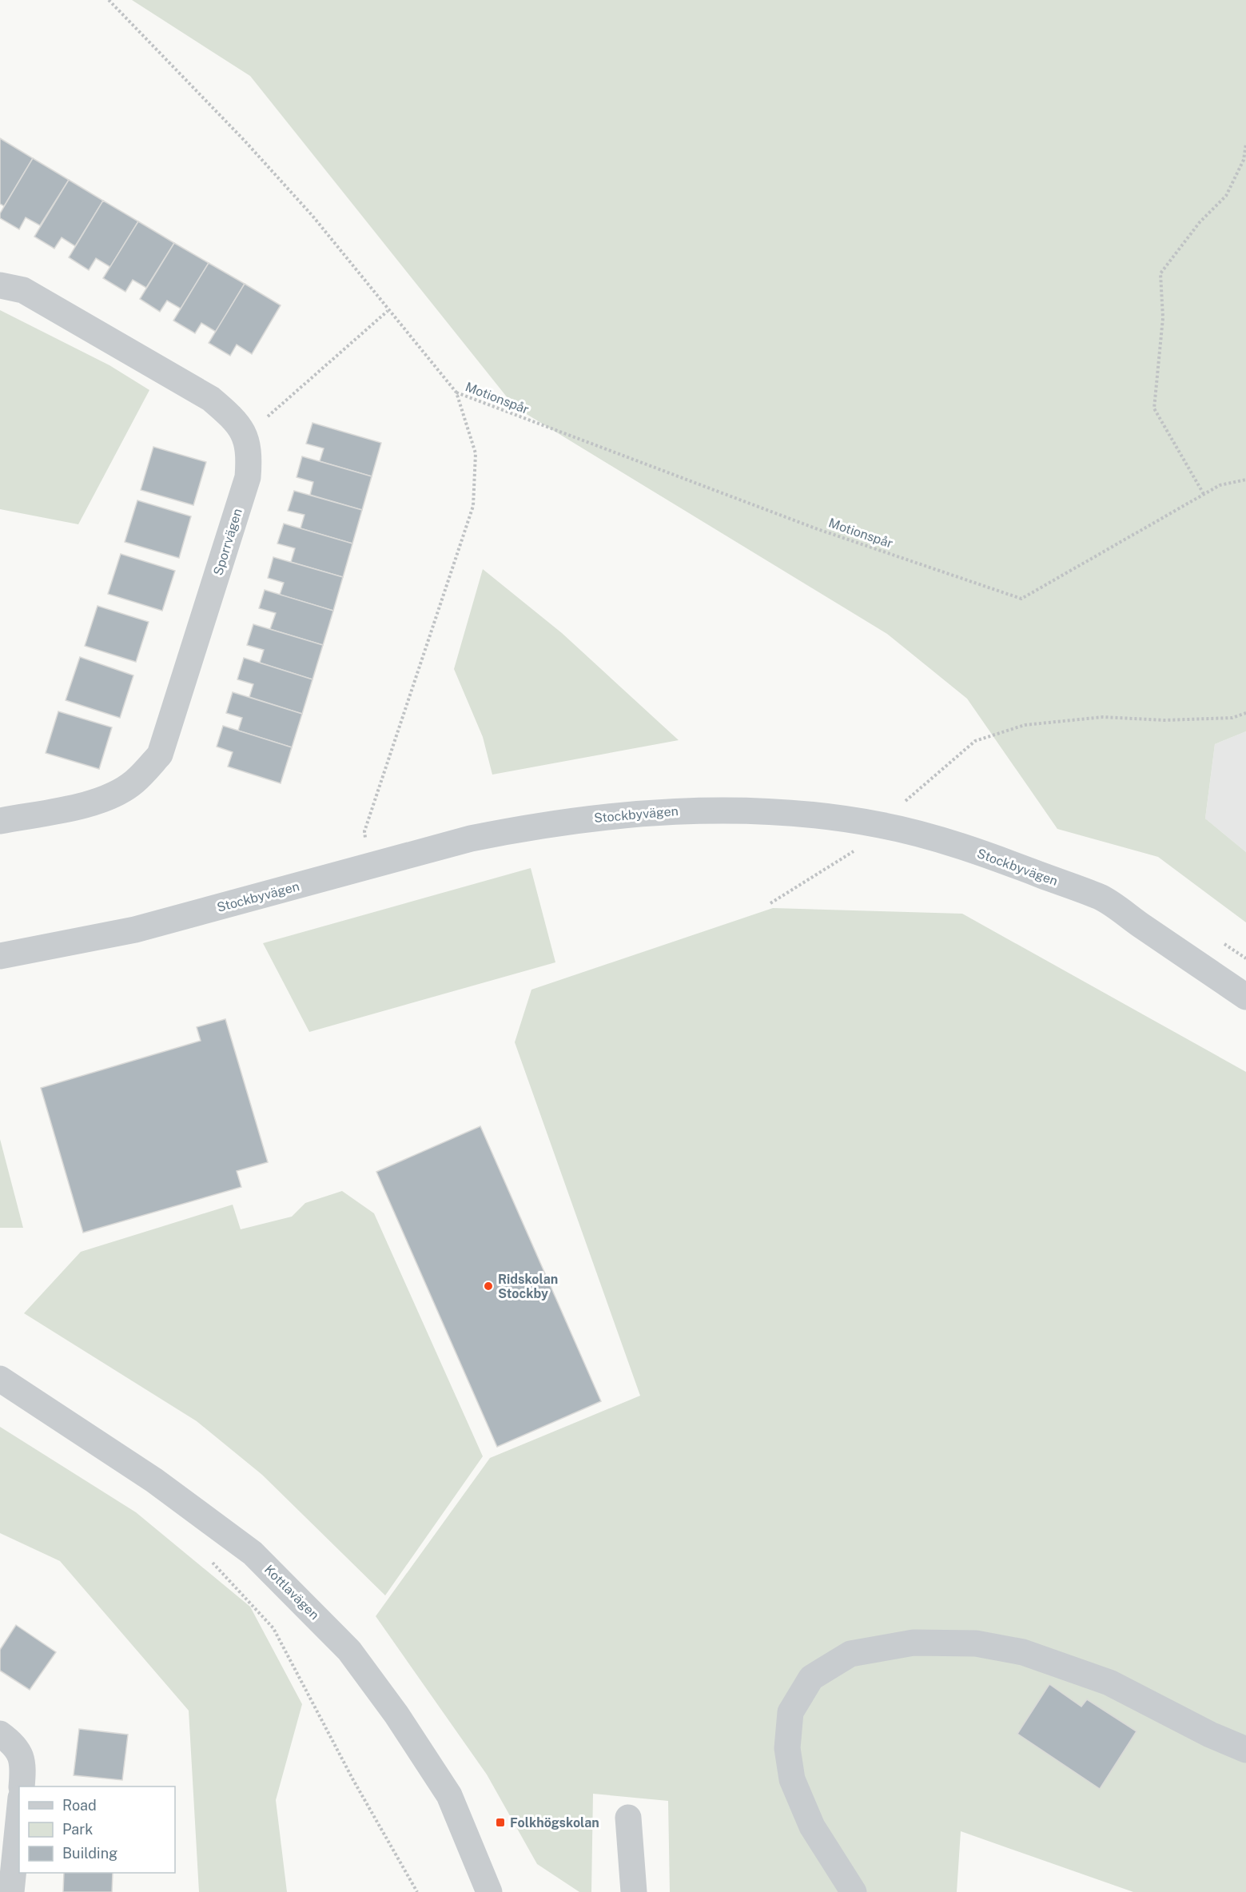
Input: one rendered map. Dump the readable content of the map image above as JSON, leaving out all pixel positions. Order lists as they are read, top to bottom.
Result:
{
  "streets": {
    "street": ["Sporrvägen", "Stockbyvägen", "Kottlavägen"],
    "path": ["Motionspår"]
  },
  "places": {
    "other": ["Ridskolan Stockby"],
    "transit": ["Folkhögskolan"]
  },
  "legend": ["Road", "Park", "Building"]
}
